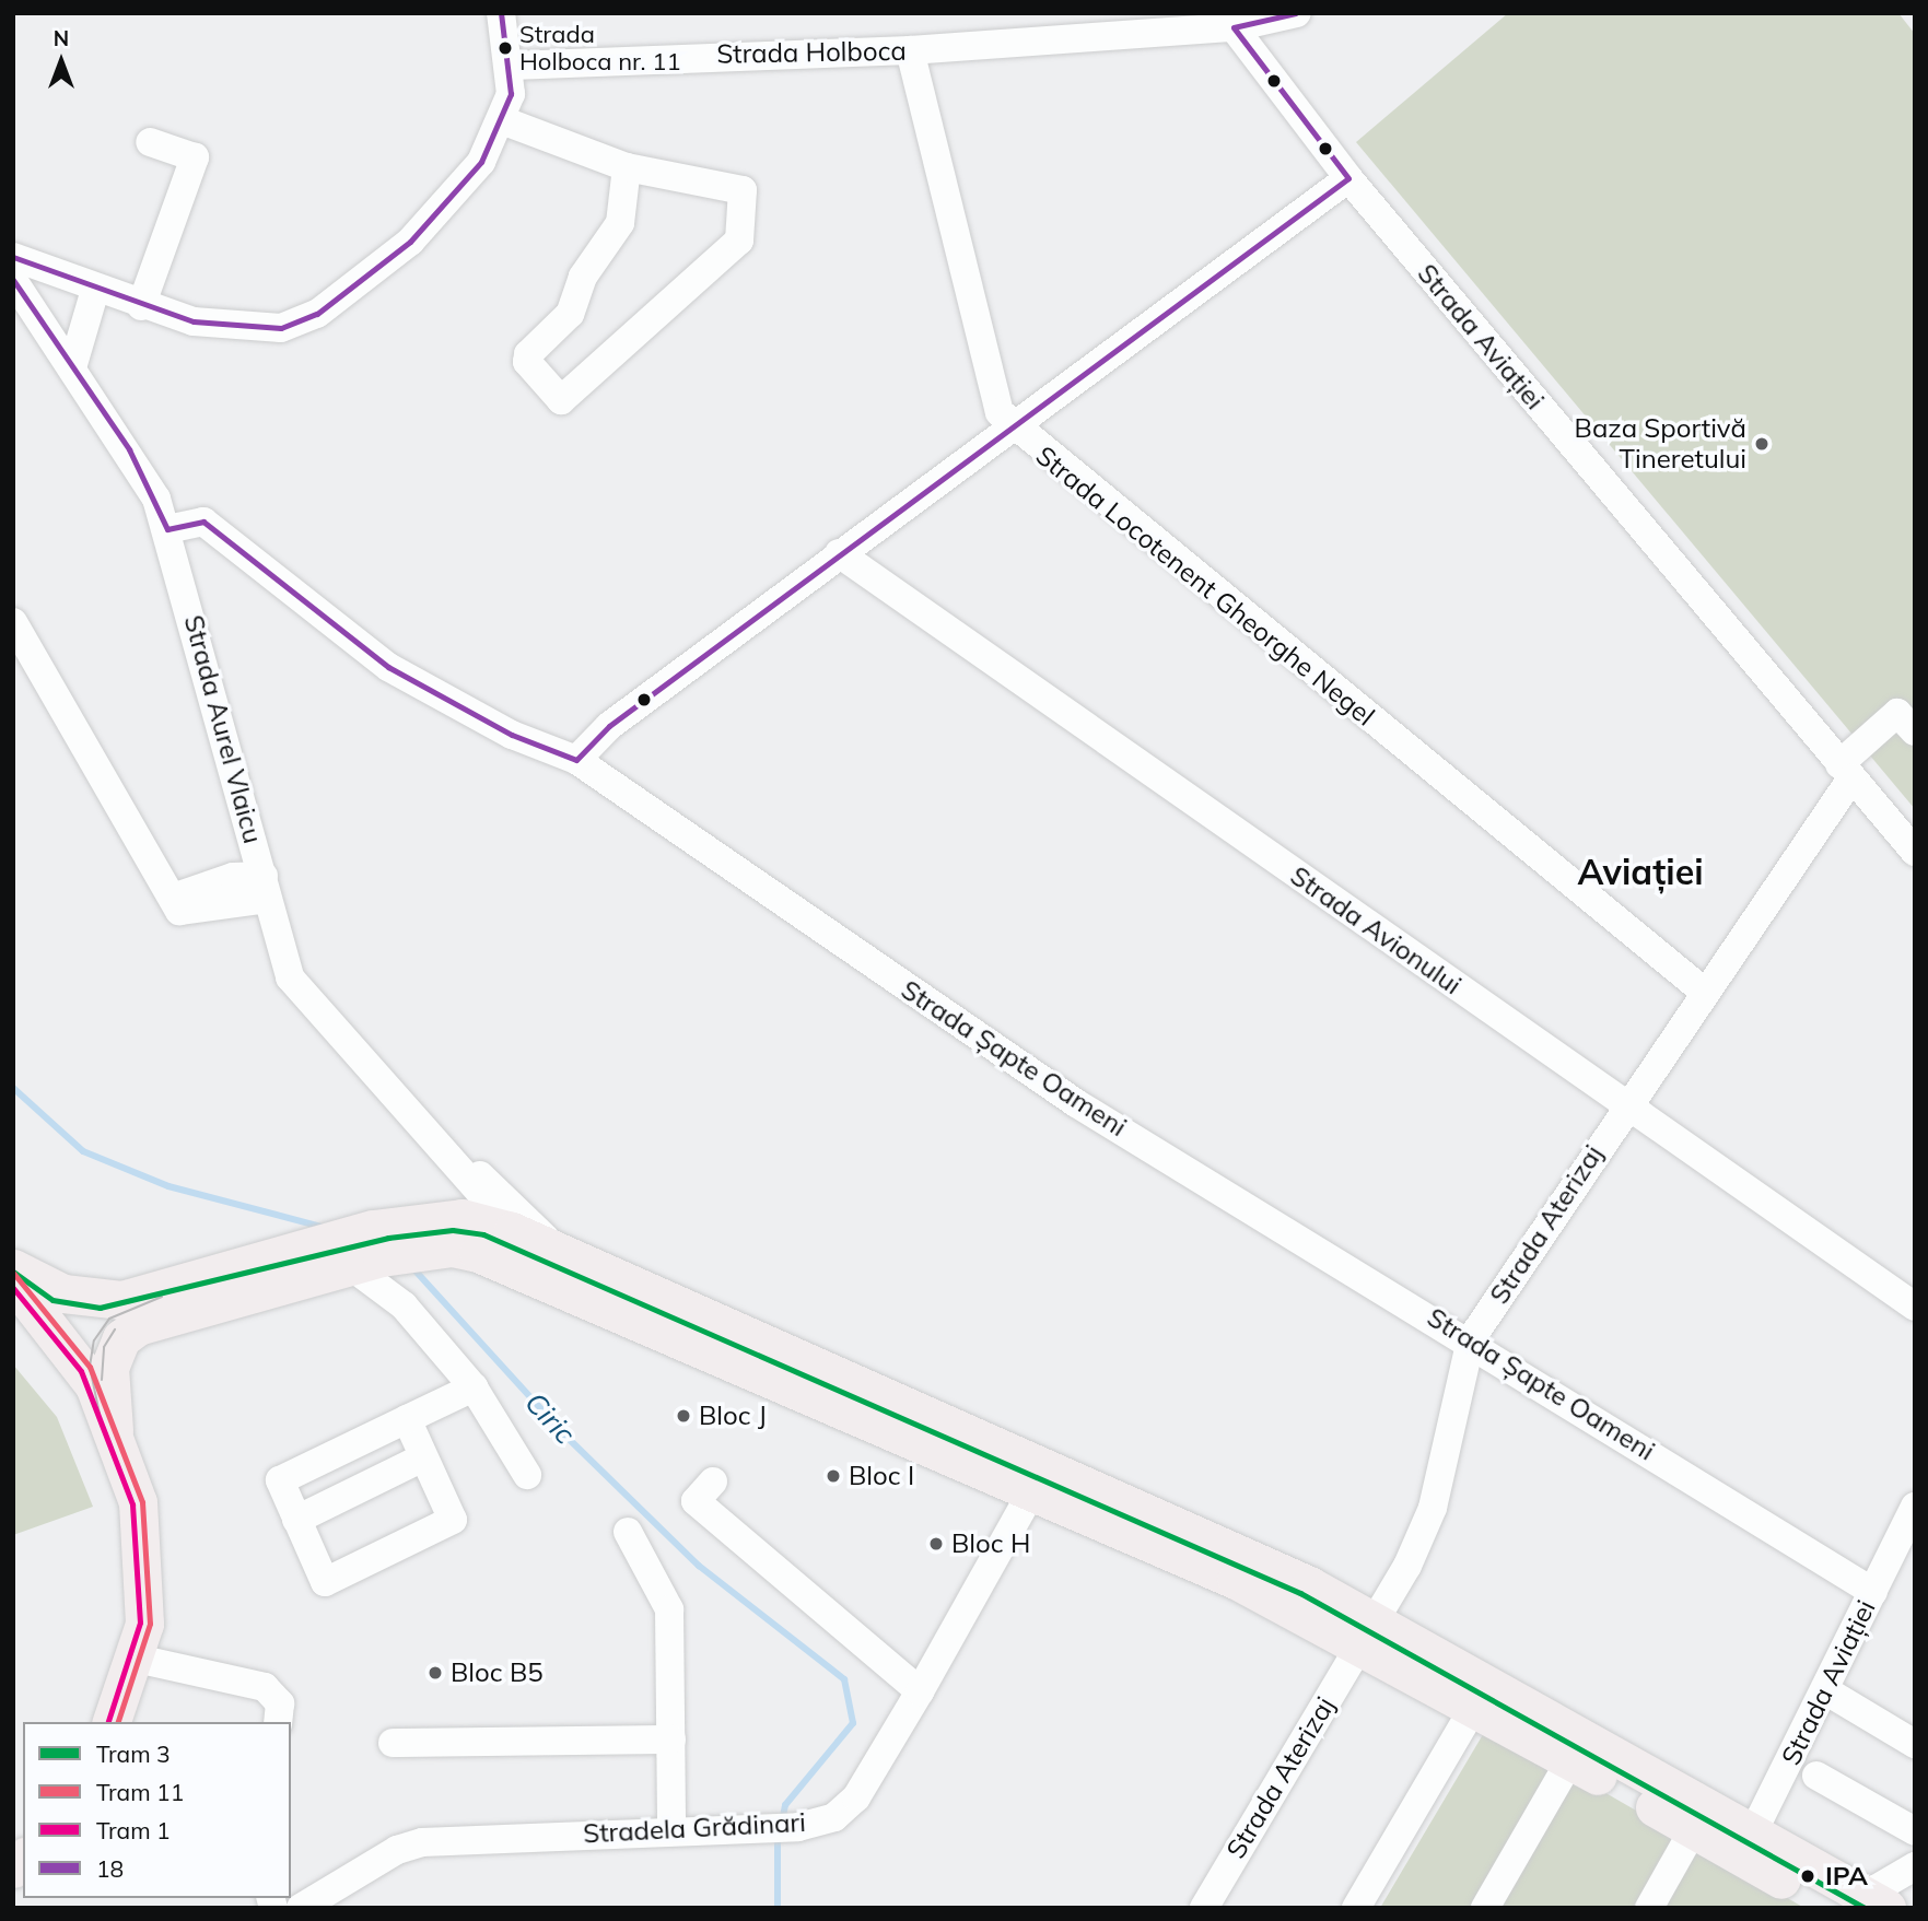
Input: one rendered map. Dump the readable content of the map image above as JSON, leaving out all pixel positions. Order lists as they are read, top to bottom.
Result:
{
  "streets": {
    "main road": ["Strada Aurel Vlaicu"],
    "street": [
      "Strada Holboca",
      "Strada Aviației",
      "Strada Locotenent Gheorghe Negel",
      "Strada Avionului",
      "Strada Șapte Oameni",
      "Strada Aterizaj",
      "Stradela Grădinari"
    ]
  },
  "crossings": [
    ["Strada Holboca", "Strada Aviației"],
    ["Strada Holboca", "Strada Locotenent Gheorghe Negel"],
    ["Strada Aviației", "Strada Aurel Vlaicu"],
    ["Strada Aviației", "Strada Șapte Oameni"],
    ["Strada Aviației", "Strada Aterizaj"],
    ["Strada Locotenent Gheorghe Negel", "Strada Aterizaj"],
    ["Strada Aurel Vlaicu", "Strada Șapte Oameni"],
    ["Strada Aurel Vlaicu", "Strada Aterizaj"],
    ["Strada Aurel Vlaicu", "Stradela Grădinari"],
    ["Strada Avionului", "Strada Aterizaj"],
    ["Strada Șapte Oameni", "Strada Aterizaj"]
  ],
  "districts": ["Aviației"],
  "water": ["Ciric"],
  "places": [
    "Strada Holboca nr. 11",
    "Baza Sportivă Tineretului",
    "Bloc J",
    "Bloc I",
    "Bloc H",
    "Bloc B5",
    "IPA"
  ],
  "lines": [
    "transit line 18",
    "tram line 3",
    "tram line 11",
    "tram line 1"
  ],
  "legend": [
    "Tram 3",
    "Tram 11",
    "Tram 1",
    "18"
  ],
  "north": "top"
}
